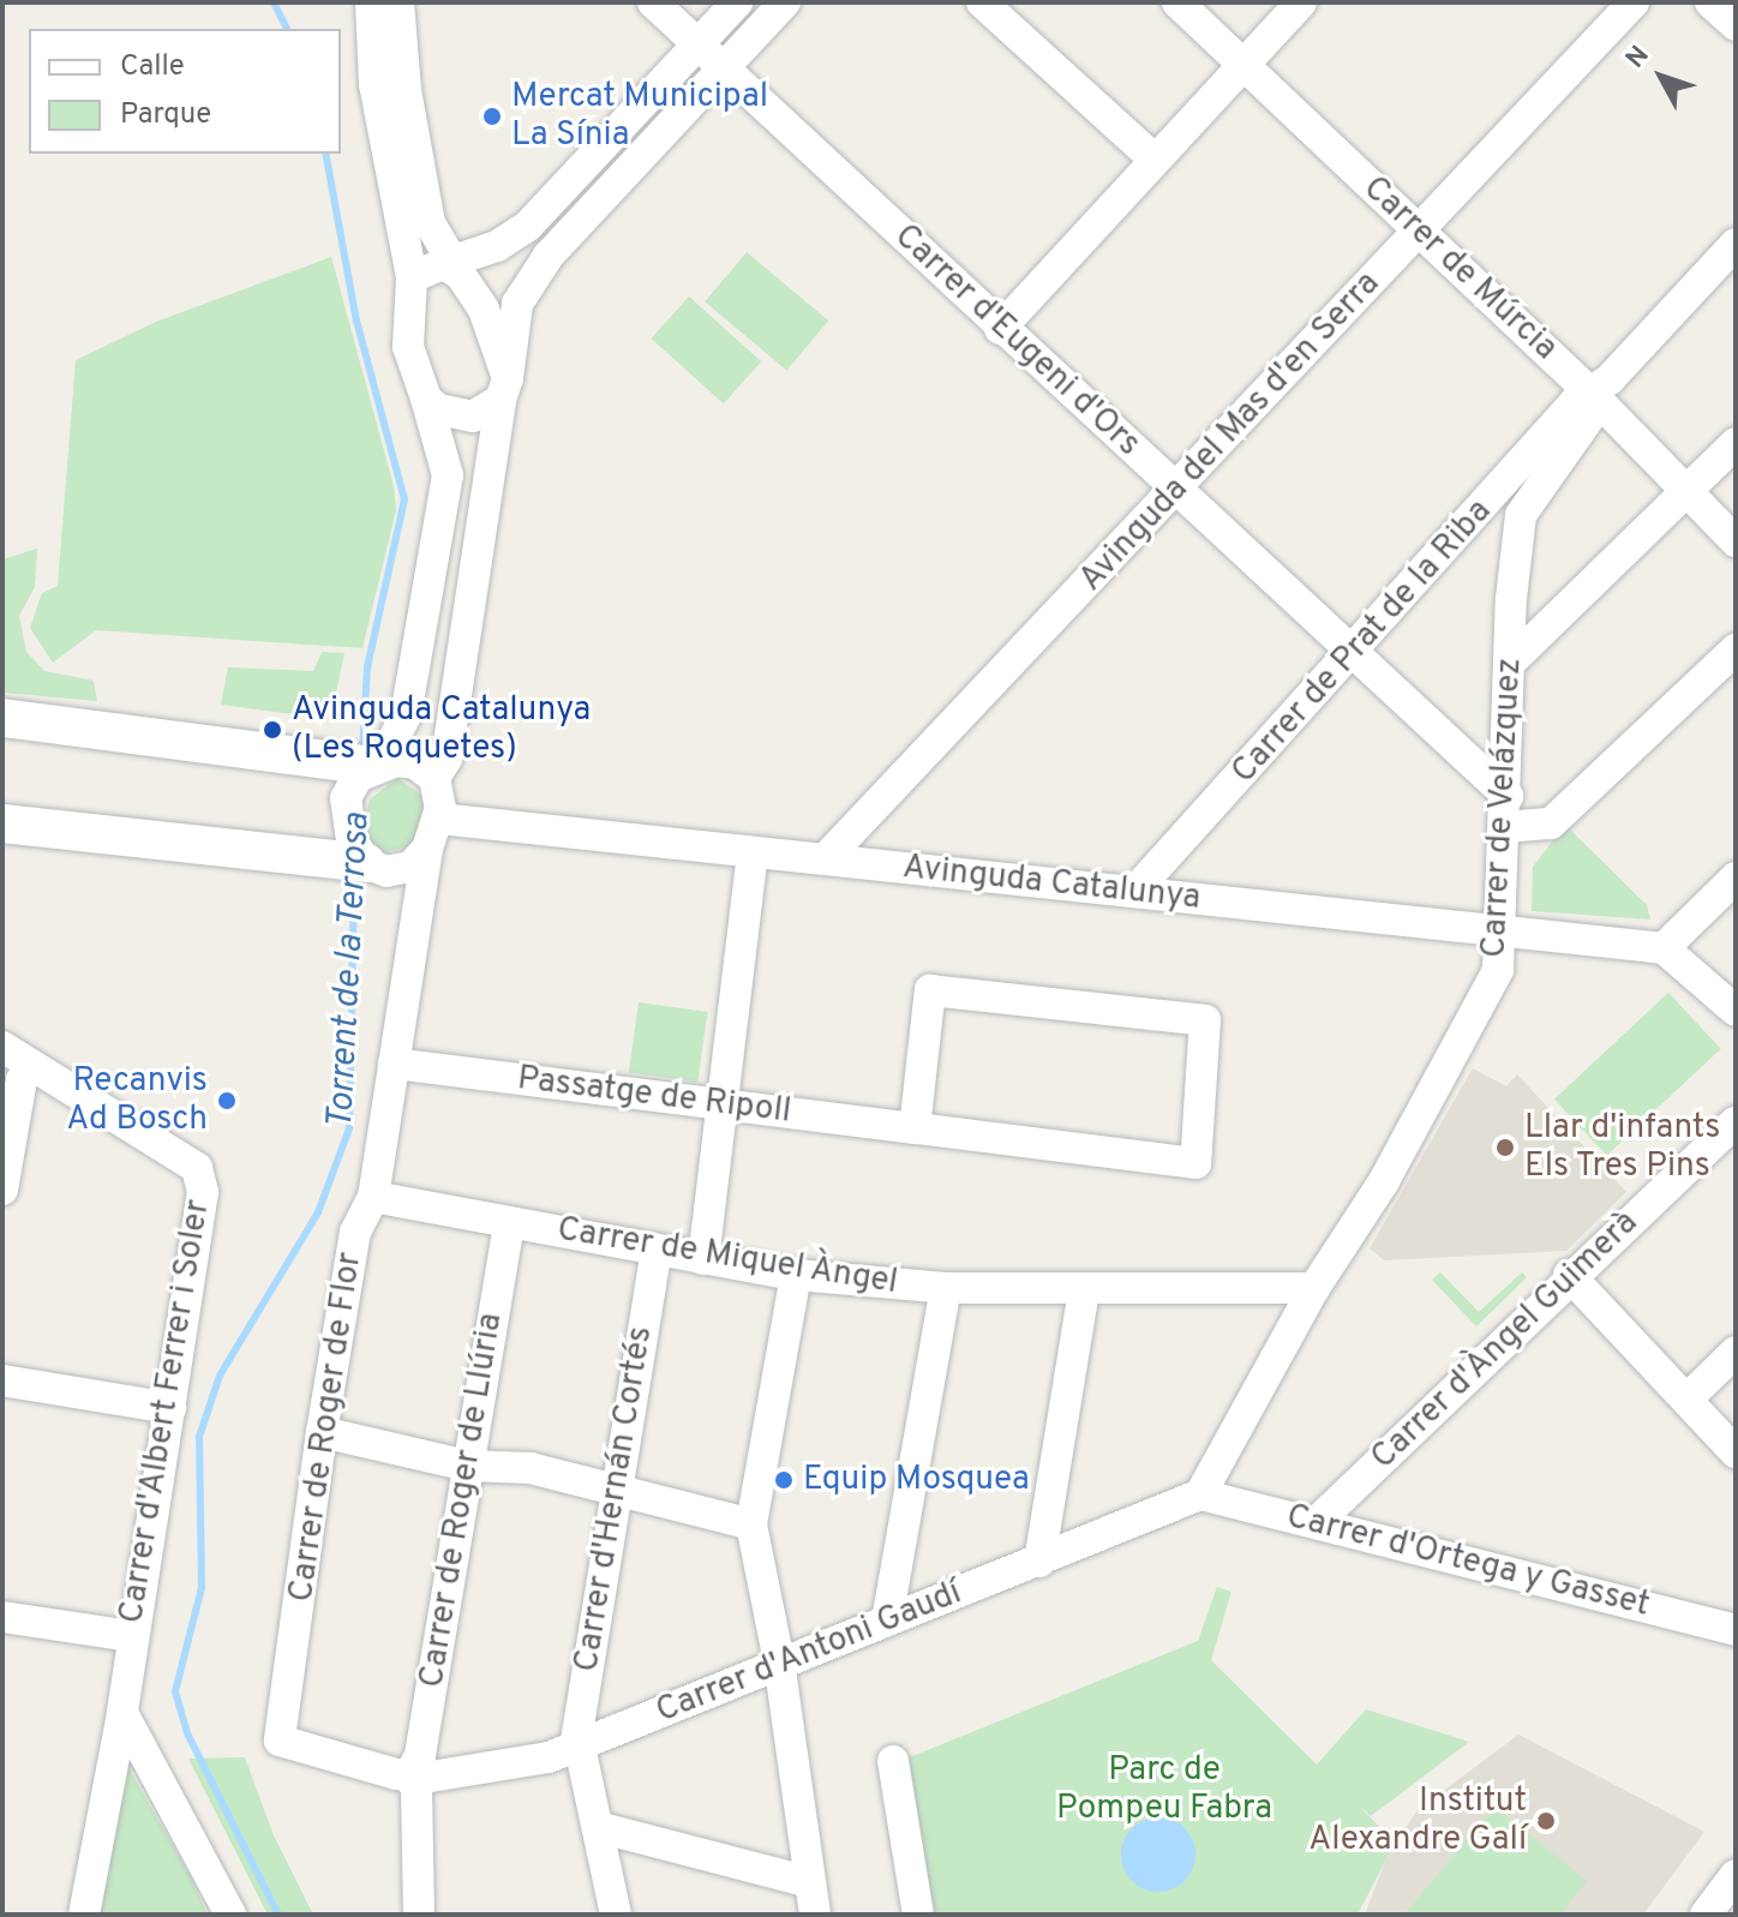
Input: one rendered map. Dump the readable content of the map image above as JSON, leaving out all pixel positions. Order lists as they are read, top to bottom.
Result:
{
  "streets": {
    "street": [
      "Carrer de Múrcia",
      "Carrer d'Eugeni d'Ors",
      "Avinguda del Mas d'en Serra",
      "Carrer de Prat de la Riba",
      "Carrer de Velázquez",
      "Avinguda Catalunya",
      "Passatge de Ripoll",
      "Carrer de Miquel Àngel",
      "Carrer d'Àngel Guimerà",
      "Carrer d'Albert Ferrer i Soler",
      "Carrer de Roger de Flor",
      "Carrer d'Hernán Cortés",
      "Carrer de Roger de Llúria",
      "Carrer d'Ortega y Gasset",
      "Carrer d'Antoni Gaudí"
    ]
  },
  "crossings": [
    ["Carrer de Múrcia", "Avinguda del Mas d'en Serra"],
    ["Carrer de Múrcia", "Carrer de Prat de la Riba"],
    ["Carrer de Múrcia", "Carrer de Velázquez"],
    ["Carrer d'Eugeni d'Ors", "Avinguda del Mas d'en Serra"],
    ["Carrer d'Eugeni d'Ors", "Carrer de Prat de la Riba"],
    ["Carrer d'Eugeni d'Ors", "Carrer de Velázquez"],
    ["Avinguda del Mas d'en Serra", "Avinguda Catalunya"],
    ["Carrer de Prat de la Riba", "Carrer de Velázquez"],
    ["Carrer de Prat de la Riba", "Avinguda Catalunya"],
    ["Carrer de Velázquez", "Avinguda Catalunya"],
    ["Carrer de Velázquez", "Carrer de Miquel Àngel"],
    ["Carrer de Velázquez", "Carrer d'Ortega y Gasset"],
    ["Carrer de Velázquez", "Carrer d'Antoni Gaudí"],
    ["Avinguda Catalunya", "Carrer de Roger de Flor"],
    ["Passatge de Ripoll", "Carrer de Roger de Flor"],
    ["Carrer de Miquel Àngel", "Carrer de Roger de Flor"],
    ["Carrer de Miquel Àngel", "Carrer d'Hernán Cortés"],
    ["Carrer de Miquel Àngel", "Carrer de Roger de Llúria"],
    ["Carrer d'Àngel Guimerà", "Carrer d'Ortega y Gasset"],
    ["Carrer de Roger de Flor", "Carrer de Roger de Llúria"],
    ["Carrer de Roger de Flor", "Carrer d'Antoni Gaudí"],
    ["Carrer d'Hernán Cortés", "Carrer d'Antoni Gaudí"],
    ["Carrer de Roger de Llúria", "Carrer d'Antoni Gaudí"],
    ["Carrer d'Ortega y Gasset", "Carrer d'Antoni Gaudí"]
  ],
  "water": ["Torrent de la Terrosa"],
  "parks": ["Parc de Pompeu Fabra"],
  "places": [
    "Mercat Municipal La Sínia",
    "Avinguda Catalunya (Les Roquetes)",
    "Recanvis Ad Bosch",
    "Llar d'infants Els Tres Pins",
    "Equip Mosquea",
    "Institut Alexandre Galí"
  ],
  "legend": ["Calle", "Parque"],
  "north": "top left"
}
